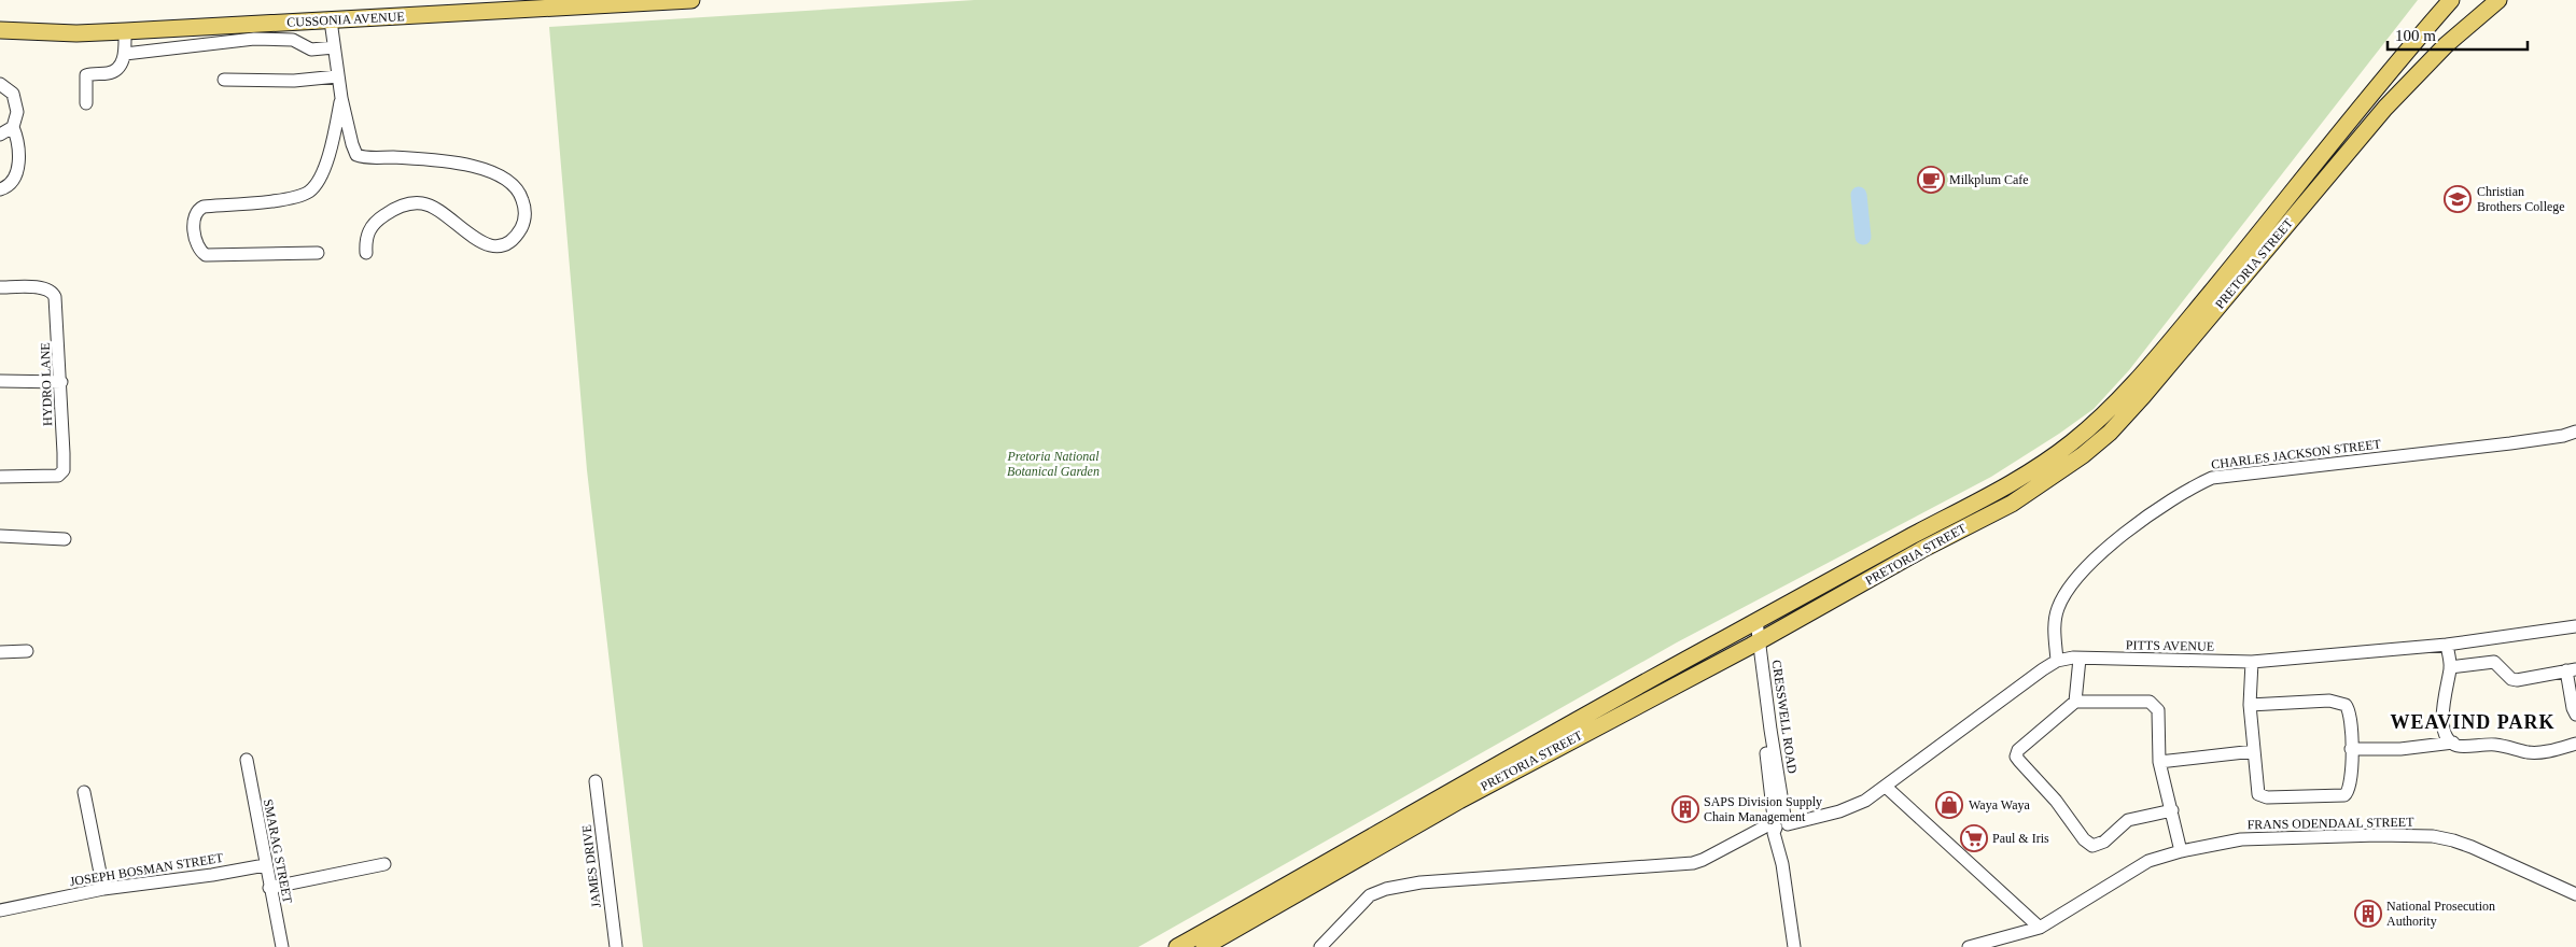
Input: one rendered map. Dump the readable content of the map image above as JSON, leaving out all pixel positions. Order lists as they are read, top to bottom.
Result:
{
  "streets": {
    "main road": ["CUSSONIA AVENUE", "PRETORIA STREET"],
    "street": [
      "HYDRO LANE",
      "CHARLES JACKSON STREET",
      "PITTS AVENUE",
      "CRESSWELL ROAD",
      "FRANS ODENDAAL STREET",
      "SMARAG STREET",
      "JAMES DRIVE",
      "JOSEPH BOSMAN STREET"
    ]
  },
  "crossings": [
    ["PRETORIA STREET", "CRESSWELL ROAD"],
    ["CHARLES JACKSON STREET", "PITTS AVENUE"],
    ["PITTS AVENUE", "CRESSWELL ROAD"],
    ["SMARAG STREET", "JOSEPH BOSMAN STREET"]
  ],
  "districts": ["WEAVIND PARK"],
  "parks": ["Pretoria National Botanical Garden"],
  "places": {
    "cafe": ["Milkplum Cafe"],
    "school or university": ["Christian Brothers College"],
    "shop": ["Waya Waya"],
    "building": ["SAPS Division Supply Chain Management", "National Prosecution Authority"],
    "supermarket": ["Paul & Iris"]
  },
  "scale_bar": "100 m"
}
